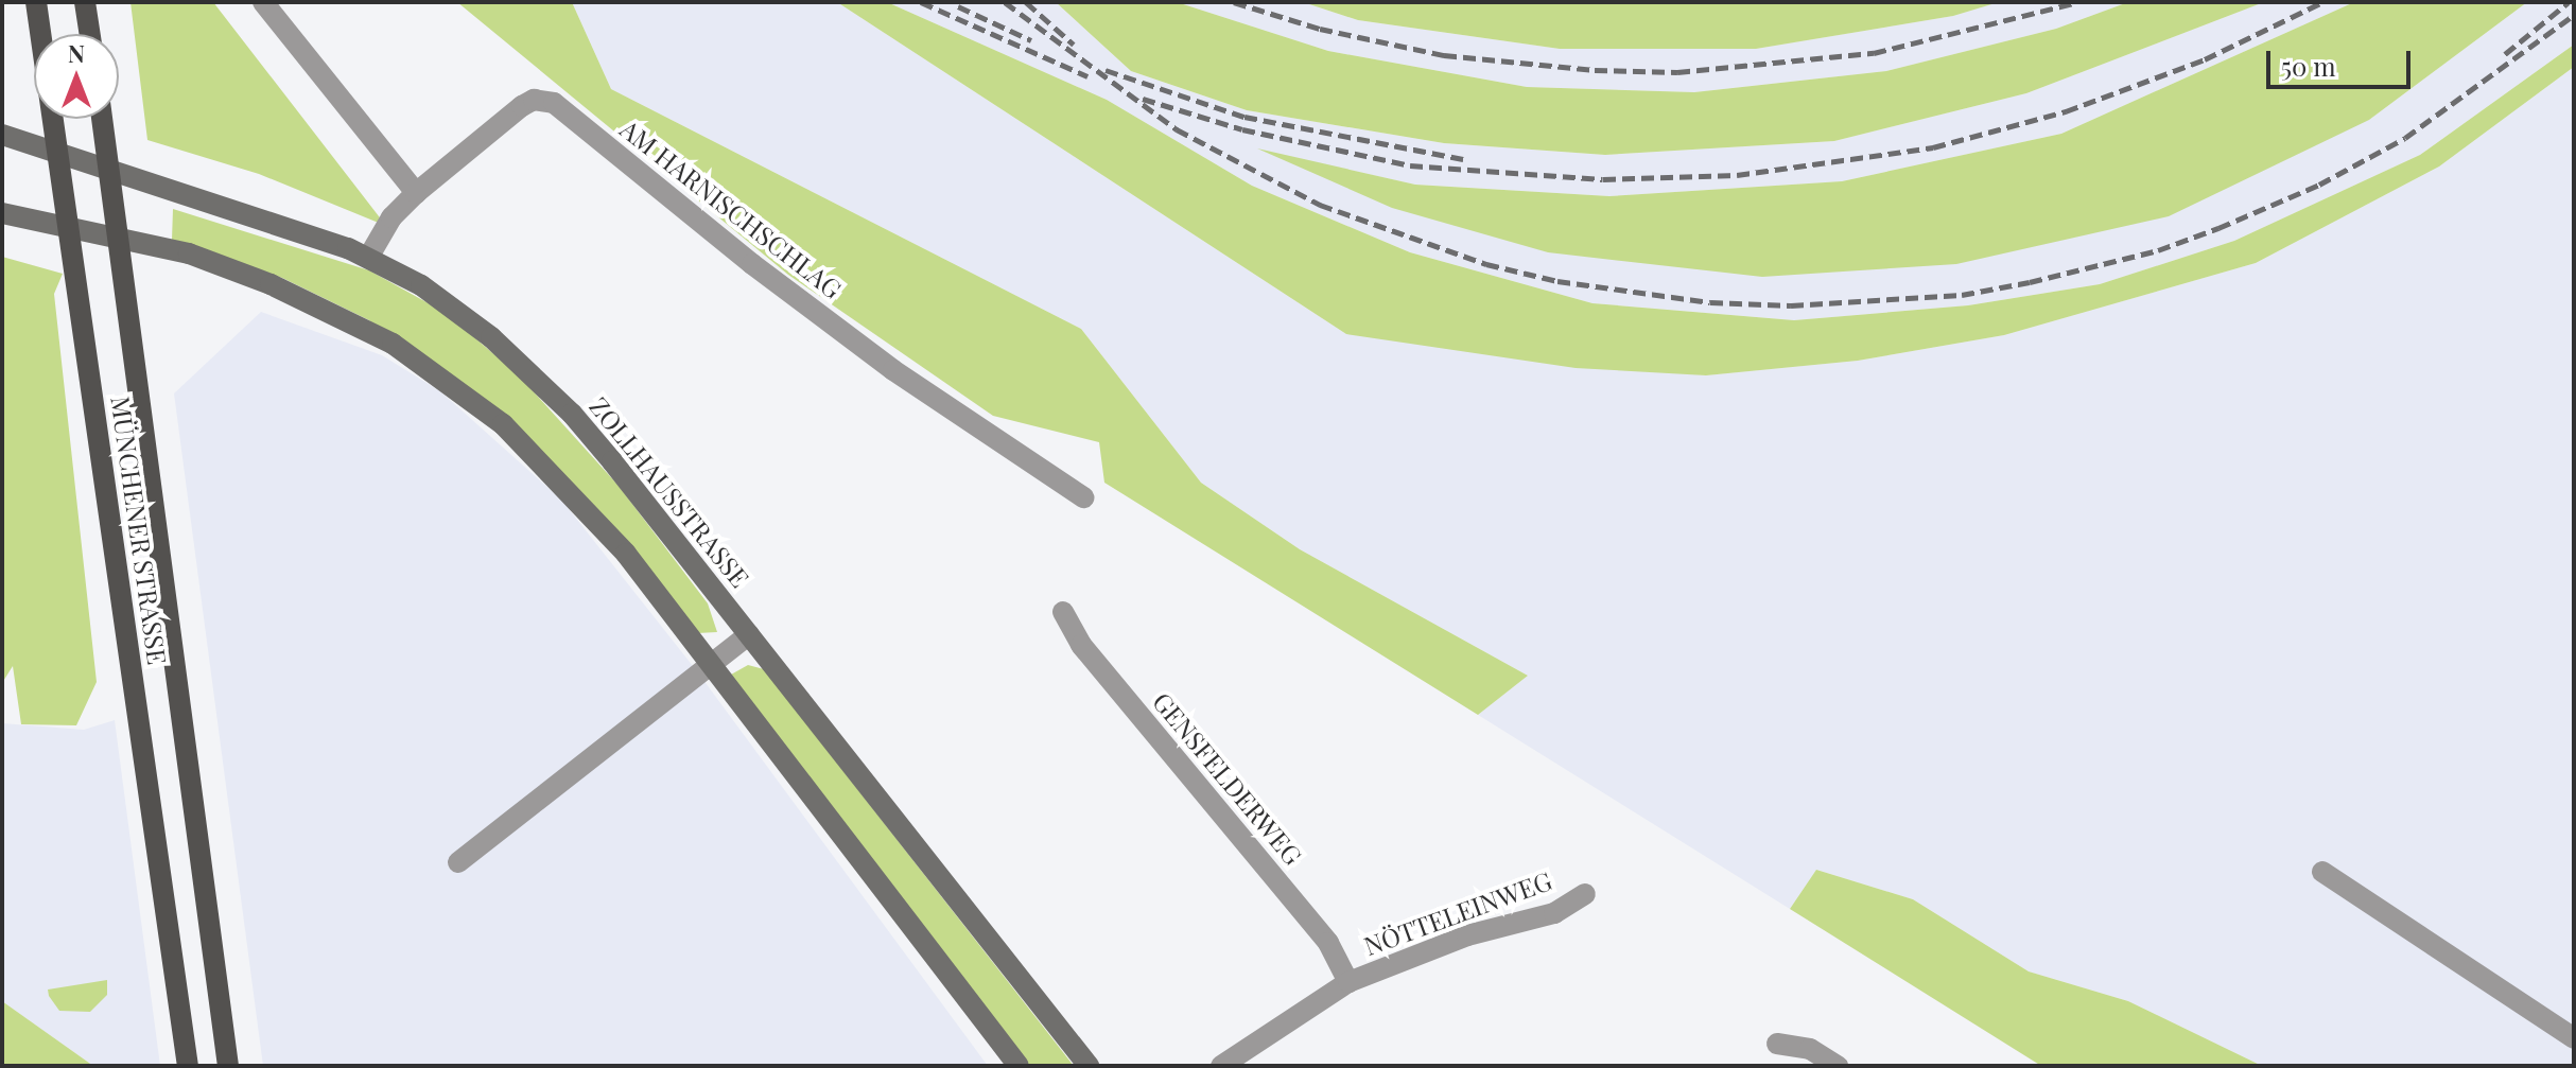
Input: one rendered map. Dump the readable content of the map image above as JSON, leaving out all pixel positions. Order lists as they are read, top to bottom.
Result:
{
  "streets": {
    "main road": ["ZOLLHAUSSTRASSE", "MÜNCHENER STRASSE"],
    "street": ["AM HARNISCHSCHLAG", "GENSFELDERWEG", "NÖTTELEINWEG"]
  },
  "crossings": [
    ["AM HARNISCHSCHLAG", "ZOLLHAUSSTRASSE"],
    ["ZOLLHAUSSTRASSE", "MÜNCHENER STRASSE"],
    ["GENSFELDERWEG", "NÖTTELEINWEG"]
  ],
  "scale_bar": "50 m",
  "north": "top"
}
